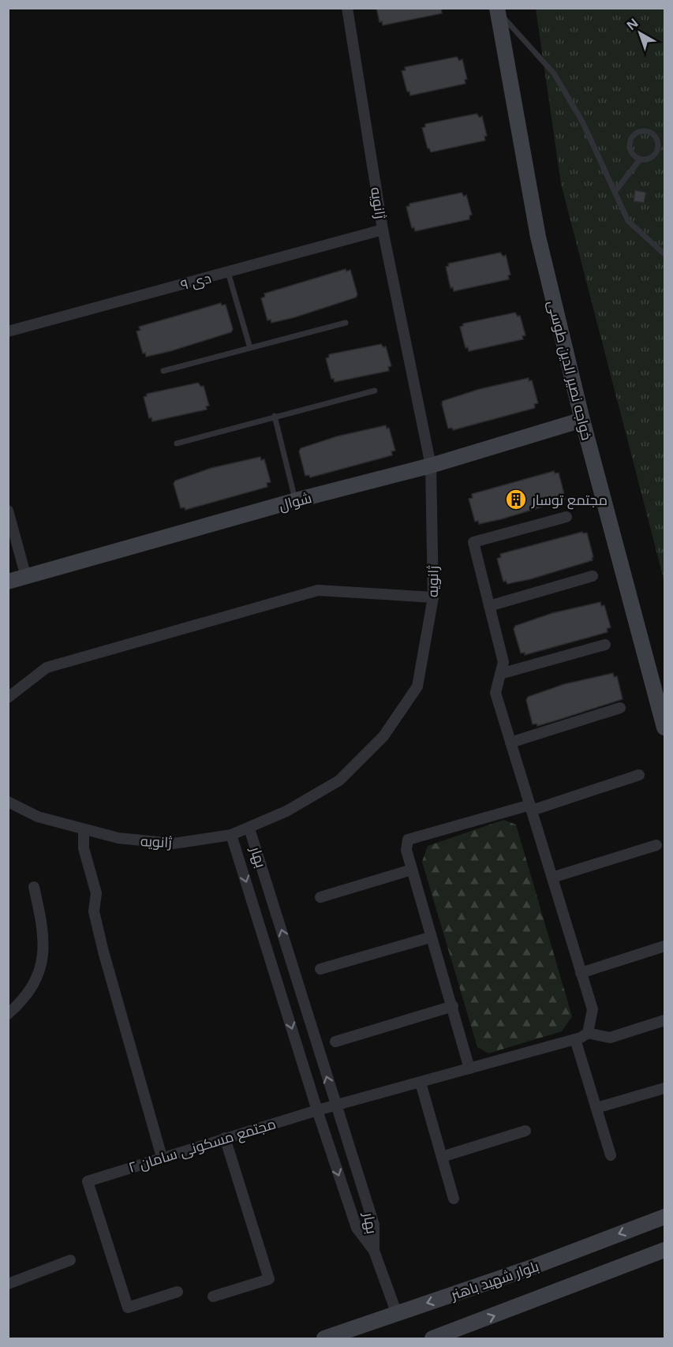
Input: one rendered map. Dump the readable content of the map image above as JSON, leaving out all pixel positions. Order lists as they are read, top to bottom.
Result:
{
  "streets": {
    "street": [
      "ژانویه",
      "۹ دی",
      "خواجه نصیر الدین طوسی",
      "شوال",
      "بهار",
      "مجتمع مسکونی سامان ۲",
      "بلوار شهید باهنر"
    ]
  },
  "crossings": [
    ["ژانویه", "۹ دی"],
    ["ژانویه", "شوال"],
    ["ژانویه", "بهار"],
    ["خواجه نصیر الدین طوسی", "شوال"],
    ["بهار", "مجتمع مسکونی سامان ۲"]
  ],
  "places": {
    "building": ["مجتمع توسار"]
  },
  "north": "top left"
}
